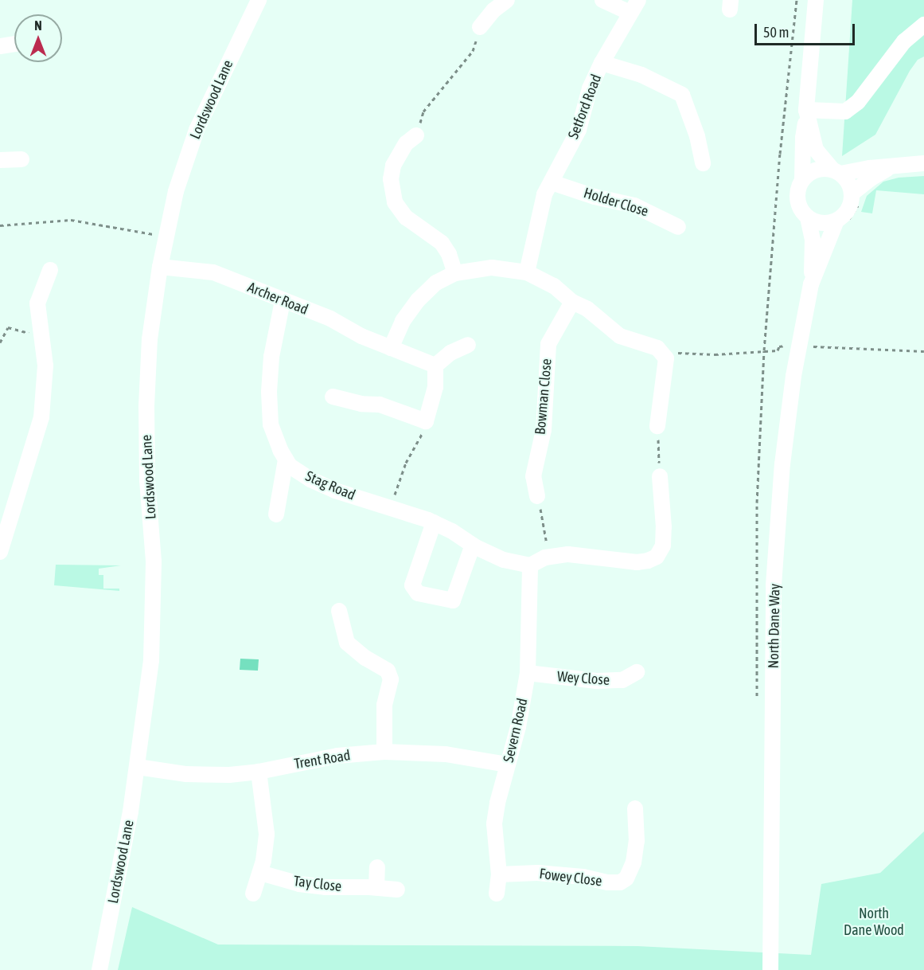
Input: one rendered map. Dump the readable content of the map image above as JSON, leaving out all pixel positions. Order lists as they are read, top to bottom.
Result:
{
  "streets": {
    "street": [
      "Lordswood Lane",
      "Setford Road",
      "Holder Close",
      "Archer Road",
      "Bowman Close",
      "Stag Road",
      "North Dane Way",
      "Wey Close",
      "Severn Road",
      "Trent Road",
      "Fowey Close",
      "Tay Close"
    ]
  },
  "crossings": [
    ["Lordswood Lane", "Archer Road"],
    ["Lordswood Lane", "Trent Road"],
    ["Setford Road", "Holder Close"],
    ["Archer Road", "Stag Road"],
    ["Stag Road", "Severn Road"],
    ["Wey Close", "Severn Road"],
    ["Severn Road", "Trent Road"],
    ["Severn Road", "Fowey Close"]
  ],
  "parks": ["North Dane Wood"],
  "scale_bar": "50 m",
  "north": "top"
}
